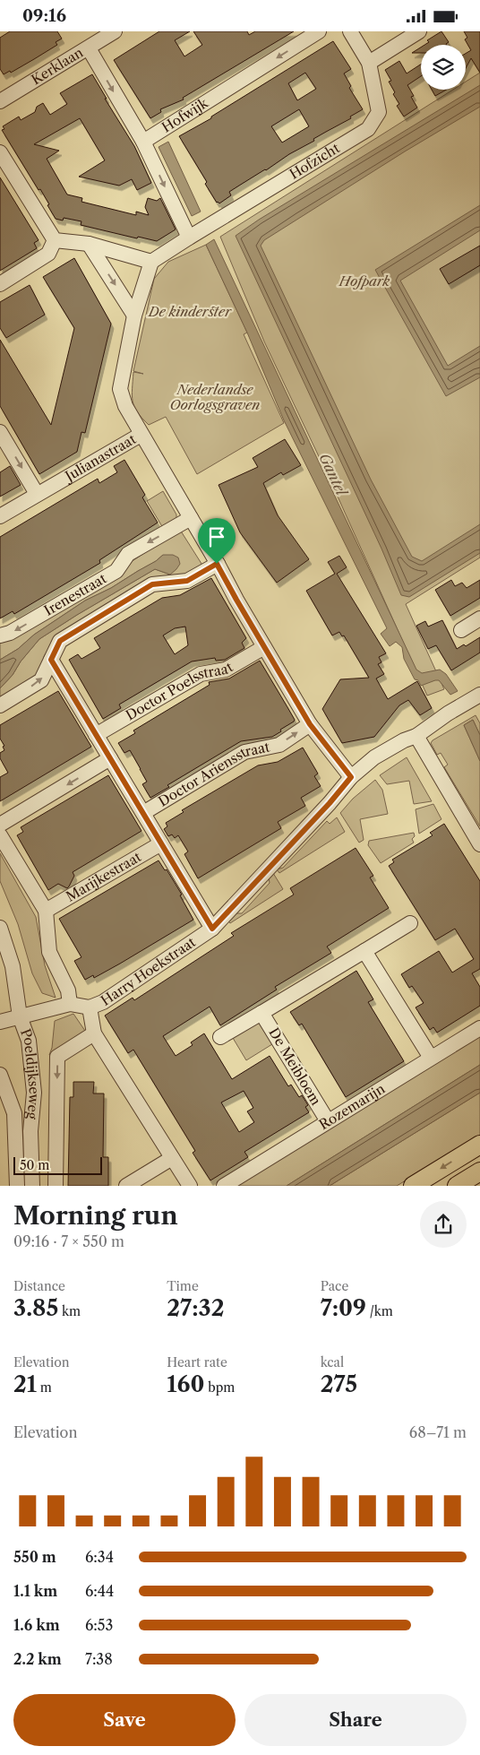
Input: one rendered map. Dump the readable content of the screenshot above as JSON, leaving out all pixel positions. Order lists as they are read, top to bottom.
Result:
{
  "streets": {
    "street": [
      "Kerklaan",
      "Hofwijk",
      "Hofzicht",
      "Julianastraat",
      "Irenestraat",
      "Doctor Poelsstraat",
      "Doctor Ariensstraat",
      "Marijkestraat",
      "Harry Hoekstraat",
      "De Meibloem",
      "Poeldijkseweg",
      "Rozemarijn"
    ]
  },
  "crossings": [
    ["Hofzicht", "Julianastraat"],
    ["Harry Hoekstraat", "Poeldijkseweg"],
    ["De Meibloem", "Rozemarijn"]
  ],
  "one_way": ["Hofwijk", "Doctor Ariensstraat"],
  "water": ["Gantel"],
  "parks": ["Hofpark", "De kinderster", "Nederlandse Oorlogsgraven"],
  "scale_bar": "50 m",
  "page": {
    "status": "09:16",
    "scale": "50 m",
    "heading": ["Morning run", "09:16 · 7 × 550 m"],
    "stats": [
      ["Distance", "3.85 km"],
      ["Time", "27:32"],
      ["Pace", "7:09 /km"],
      ["Elevation", "21 m"],
      ["Heart rate", "160 bpm"],
      ["kcal", "275"]
    ],
    "chart": ["Elevation", "68–71 m"],
    "list": [
      {
        "name": "550 m",
        "note": "6:34"
      },
      {
        "name": "1.1 km",
        "note": "6:44"
      },
      {
        "name": "1.6 km",
        "note": "6:53"
      },
      {
        "name": "2.2 km",
        "note": "7:38"
      }
    ],
    "buttons": ["Save", "Share"]
  }
}
